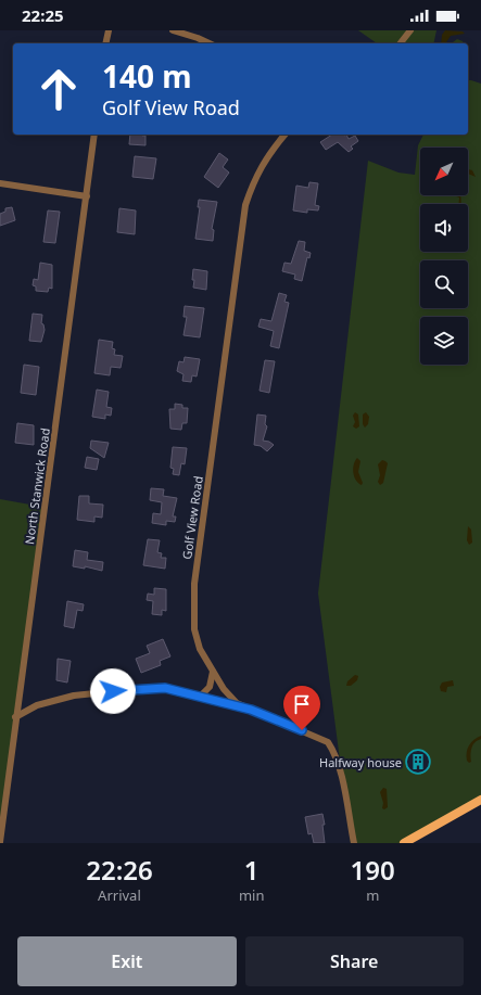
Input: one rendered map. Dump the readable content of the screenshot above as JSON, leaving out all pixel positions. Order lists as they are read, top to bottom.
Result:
{
  "streets": {
    "street": ["North Stanwick Road", "Golf View Road"]
  },
  "places": {
    "building": ["Halfway house"]
  },
  "north": "bottom left",
  "page": {
    "status": "22:25",
    "turn": ["140 m", "Golf View Road"],
    "eta": [
      "22:26",
      "Arrival",
      "1",
      "min",
      "190",
      "m"
    ],
    "buttons": ["Exit", "Share"]
  }
}
